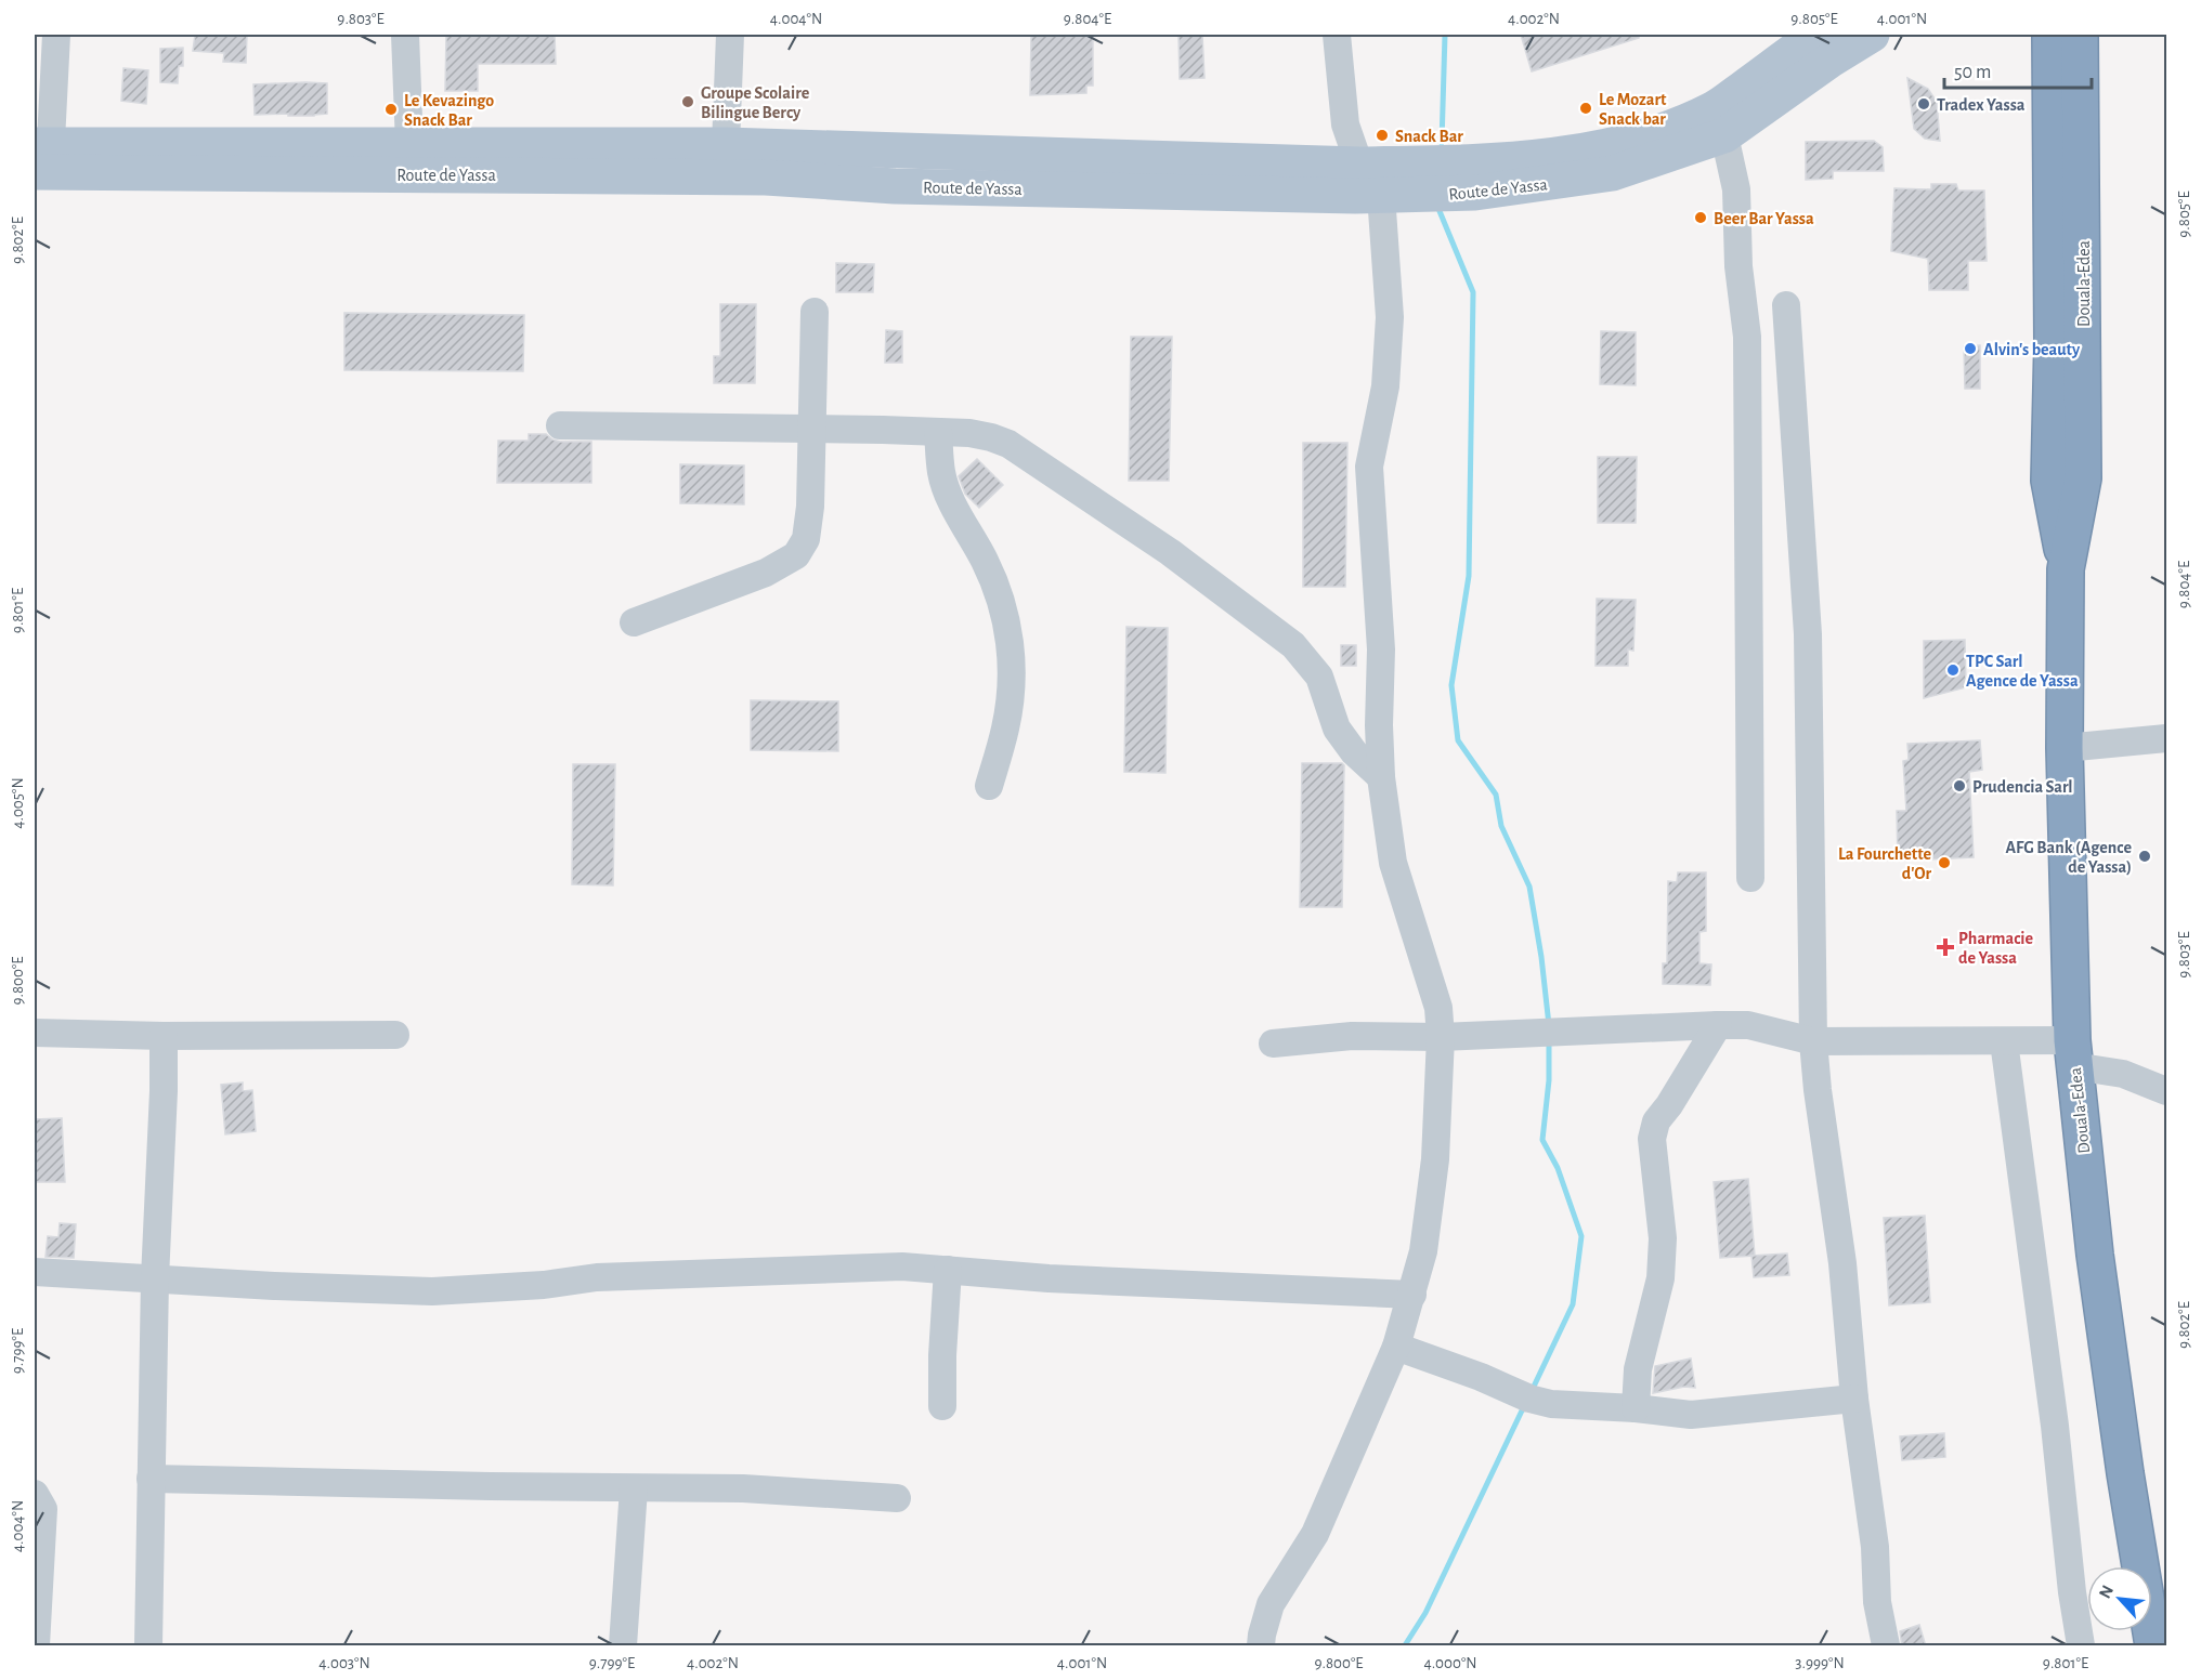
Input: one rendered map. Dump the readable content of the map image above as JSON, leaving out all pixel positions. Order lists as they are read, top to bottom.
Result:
{
  "streets": {
    "highway": ["Douala-Edea"],
    "main road": ["Route de Yassa"]
  },
  "places": {
    "other": [
      "Groupe Scolaire Bilingue Bercy",
      "Tradex Yassa",
      "Le Mozart Snack bar",
      "Le Kevazingo Snack Bar",
      "Snack Bar",
      "Beer Bar Yassa",
      "Alvin's beauty",
      "TPC Sarl Agence de Yassa",
      "Prudencia Sarl",
      "AFG Bank (Agence de Yassa)",
      "La Fourchette d'Or"
    ],
    "health": ["Pharmacie de Yassa"]
  },
  "scale_bar": "50 m",
  "north": "top left",
  "coordinates": [
    "9.803°E",
    "4.004°N",
    "9.804°E",
    "4.002°N",
    "9.805°E",
    "4.001°N",
    "9.802°E",
    "9.801°E",
    "4.005°N",
    "9.800°E",
    "9.799°E",
    "4.003°N",
    "4.000°N",
    "3.999°N"
  ]
}
